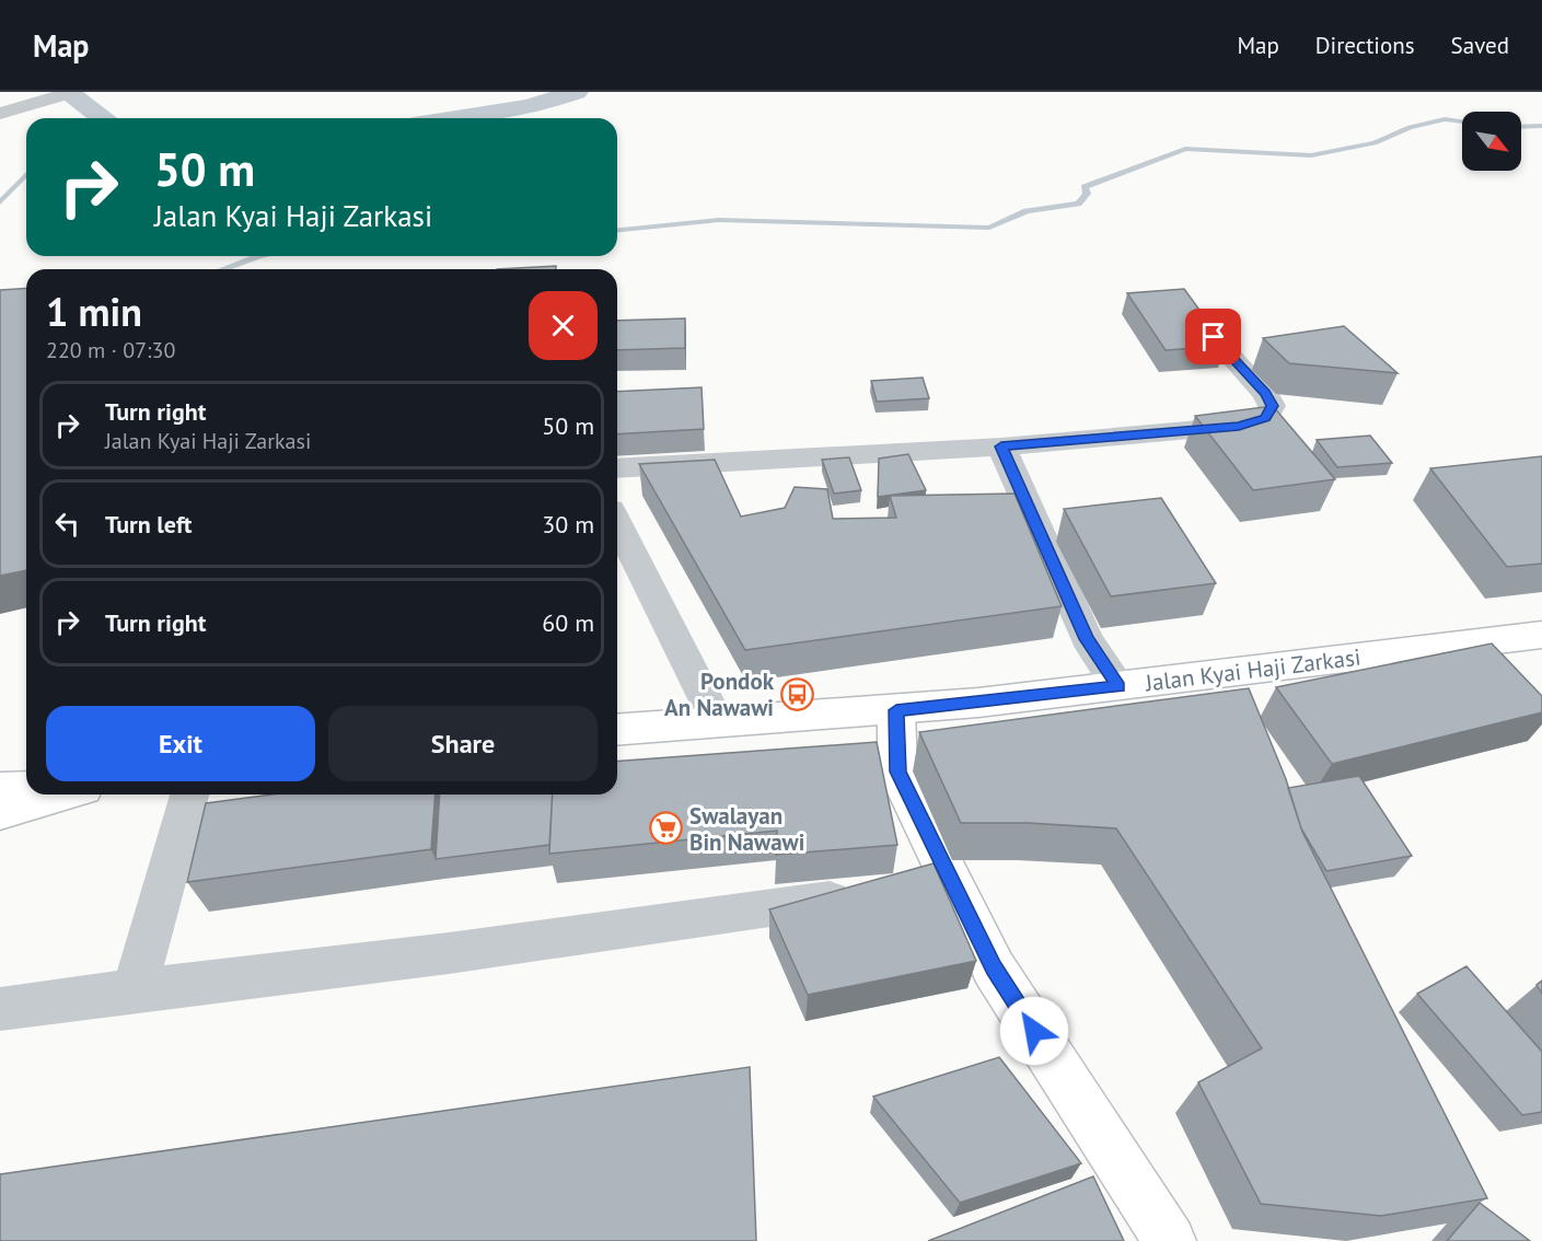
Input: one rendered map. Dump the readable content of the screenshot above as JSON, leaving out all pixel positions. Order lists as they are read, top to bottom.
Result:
{
  "streets": {
    "main road": ["Jalan Kyai Haji Zarkasi"]
  },
  "places": {
    "bus stop": ["Pondok An Nawawi"],
    "supermarket": ["Swalayan Bin Nawawi"]
  },
  "north": "bottom right",
  "page": {
    "header": "Map",
    "nav": ["Map", "Directions", "Saved"],
    "turn": ["50 m", "Jalan Kyai Haji Zarkasi"],
    "heading": ["1 min", "220 m · 07:30"],
    "list": [
      {
        "name": "Turn right",
        "note": "Jalan Kyai Haji Zarkasi",
        "value": "50 m"
      },
      {
        "name": "Turn left",
        "value": "30 m"
      },
      {
        "name": "Turn right",
        "value": "60 m"
      }
    ],
    "buttons": ["Exit", "Share"]
  }
}
